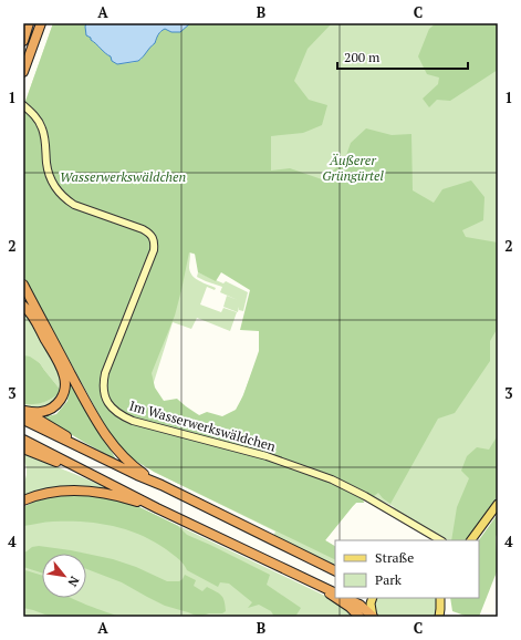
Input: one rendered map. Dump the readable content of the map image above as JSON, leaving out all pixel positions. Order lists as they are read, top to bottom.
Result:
{
  "streets": {
    "street": ["Im Wasserwerkswäldchen"]
  },
  "parks": ["Äußerer Grüngürtel", "Wasserwerkswäldchen"],
  "legend": ["Straße", "Park"],
  "scale_bar": "200 m",
  "north": "bottom right",
  "grid": {
    "columns": ["A", "B", "C"],
    "rows": [
      "1",
      "2",
      "3",
      "4"
    ]
  }
}
